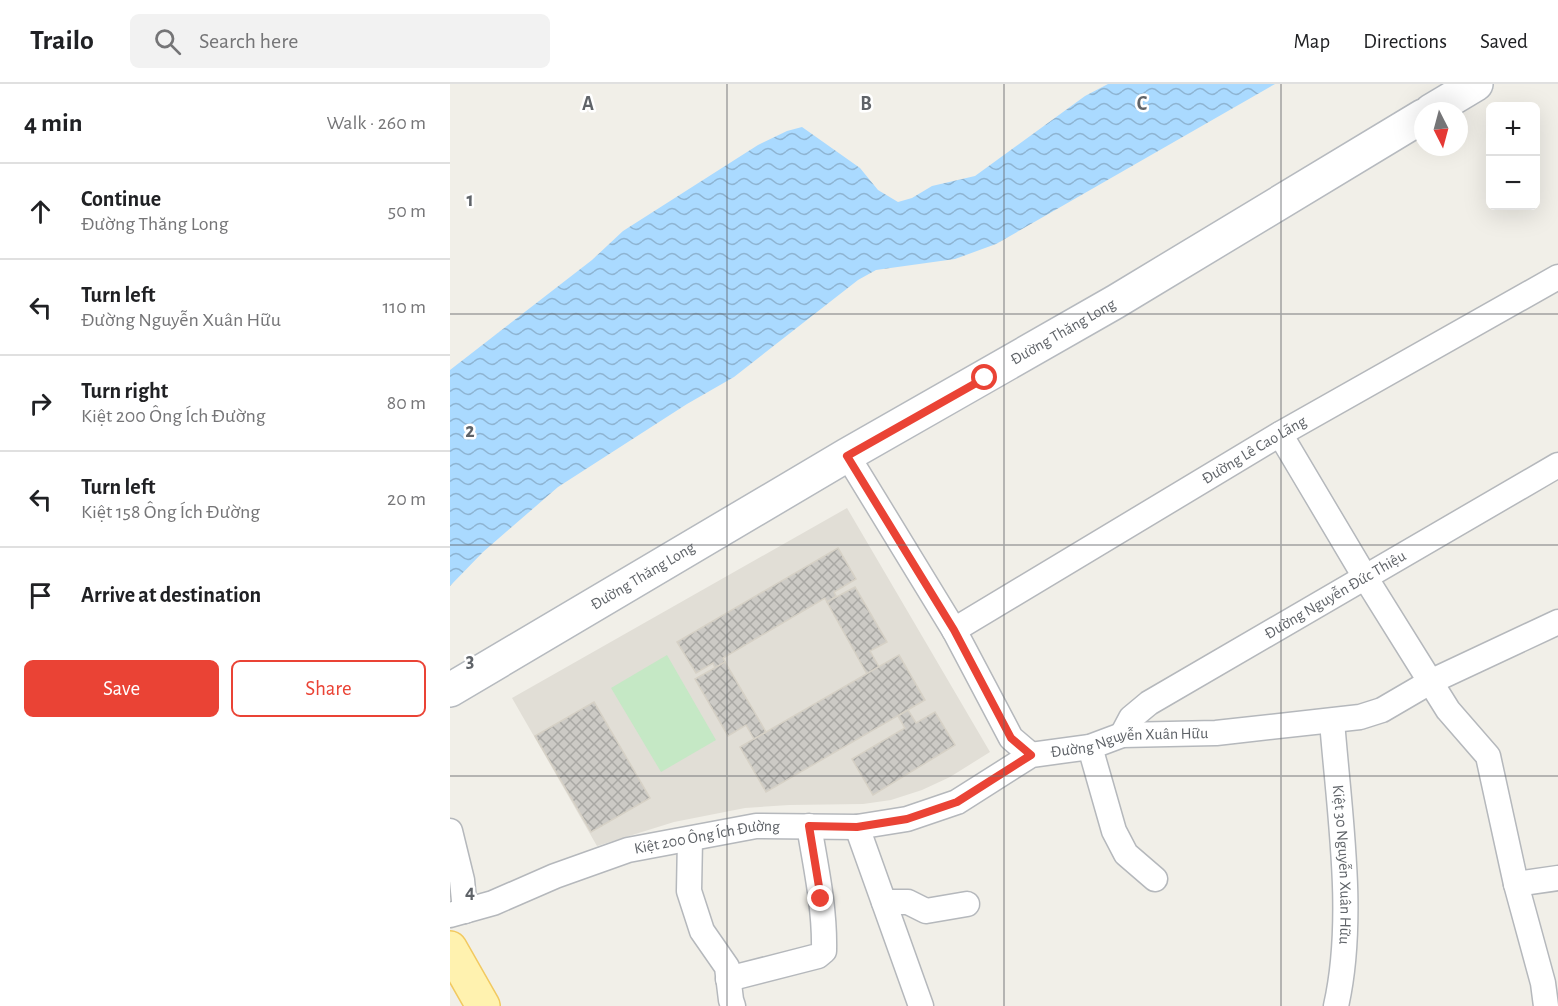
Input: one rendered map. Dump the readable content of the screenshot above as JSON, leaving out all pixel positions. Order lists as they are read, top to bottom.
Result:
{
  "streets": {
    "street": [
      "Đường Thăng Long",
      "Đường Lê Cao Lãng",
      "Đường Nguyễn Đức Thiệu",
      "Đường Nguyễn Xuân Hữu",
      "Kiệt 200 Ông Ích Đường",
      "Kiệt 30 Nguyễn Xuân Hữu"
    ]
  },
  "crossings": [
    ["Đường Thăng Long", "Đường Nguyễn Xuân Hữu"],
    ["Đường Lê Cao Lãng", "Đường Nguyễn Xuân Hữu"],
    ["Đường Nguyễn Đức Thiệu", "Đường Nguyễn Xuân Hữu"],
    ["Đường Nguyễn Xuân Hữu", "Kiệt 200 Ông Ích Đường"],
    ["Đường Nguyễn Xuân Hữu", "Kiệt 30 Nguyễn Xuân Hữu"]
  ],
  "north": "bottom",
  "page": {
    "header": "Trailo",
    "search": "Search here",
    "nav": ["Map", "Directions", "Saved"],
    "heading": ["4 min", "Walk · 260 m"],
    "map_buttons": ["+", "−"],
    "list": [
      ["Continue", "Đường Thăng Long", "50 m"],
      ["Turn left", "Đường Nguyễn Xuân Hữu", "110 m"],
      ["Turn right", "Kiệt 200 Ông Ích Đường", "80 m"],
      ["Turn left", "Kiệt 158 Ông Ích Đường", "20 m"],
      "Arrive at destination"
    ],
    "buttons": ["Save", "Share"]
  },
  "grid": {
    "columns": ["A", "B", "C"],
    "rows": [
      "1",
      "2",
      "3",
      "4"
    ]
  }
}
